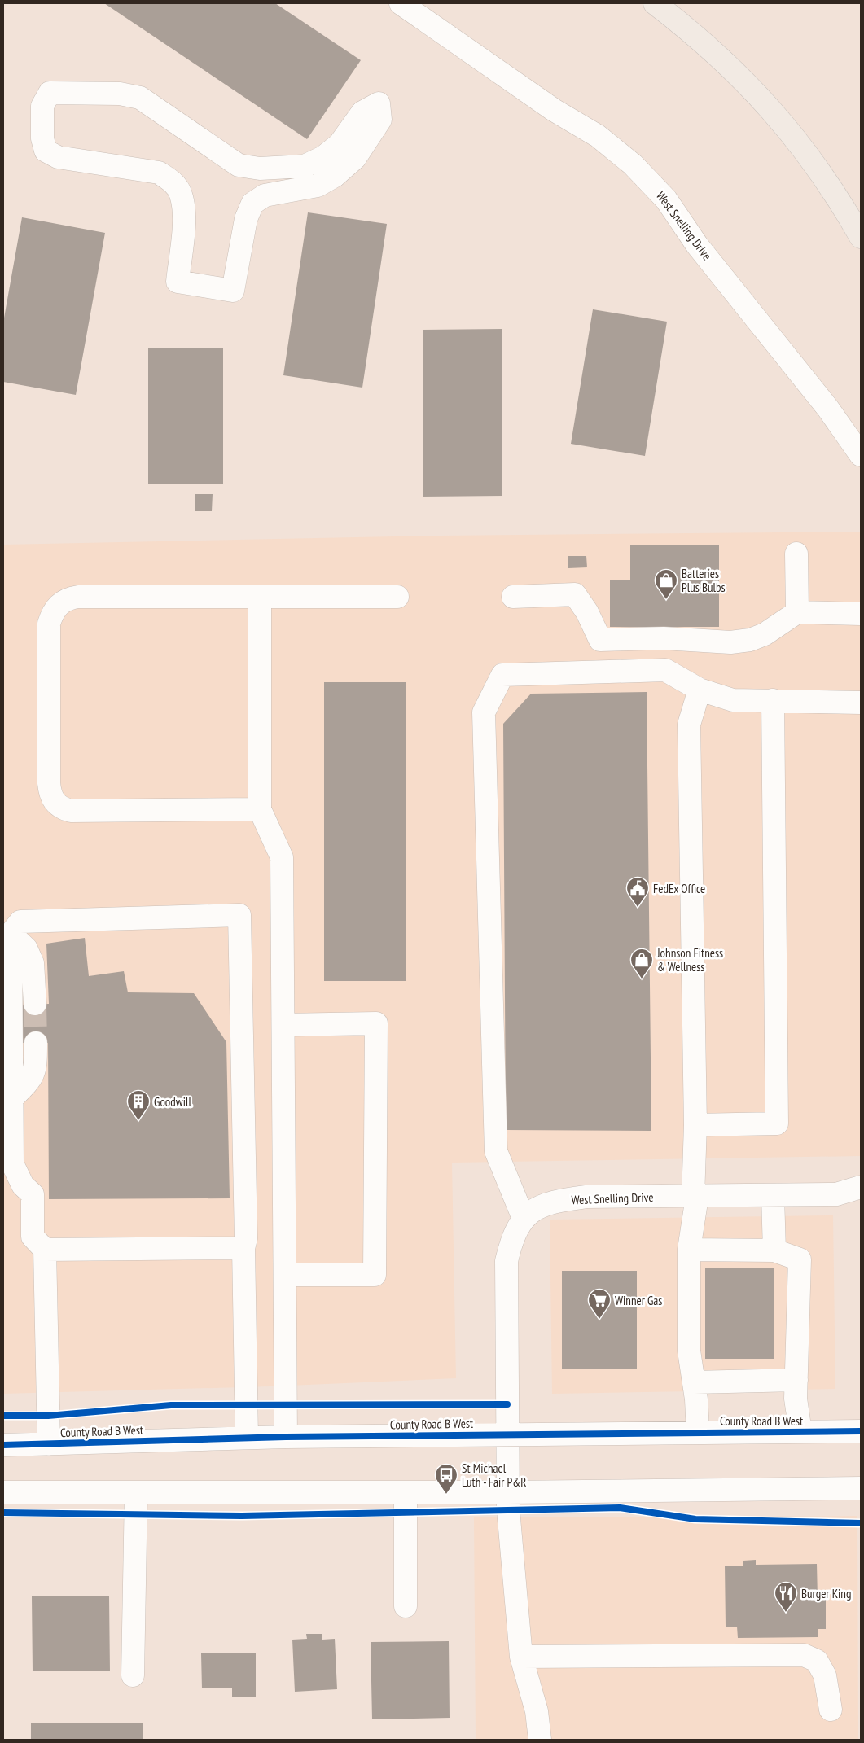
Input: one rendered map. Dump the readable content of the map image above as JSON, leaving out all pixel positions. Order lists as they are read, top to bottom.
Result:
{
  "streets": {
    "street": ["West Snelling Drive", "County Road B West"]
  },
  "crossings": [
    ["West Snelling Drive", "County Road B West"]
  ],
  "places": {
    "shop": ["Batteries Plus Bulbs", "Johnson Fitness & Wellness"],
    "public building": ["FedEx Office"],
    "building": ["Goodwill"],
    "supermarket": ["Winner Gas"],
    "bus stop": ["St Michael Luth - Fair P&R"],
    "restaurant": ["Burger King"]
  }
}
